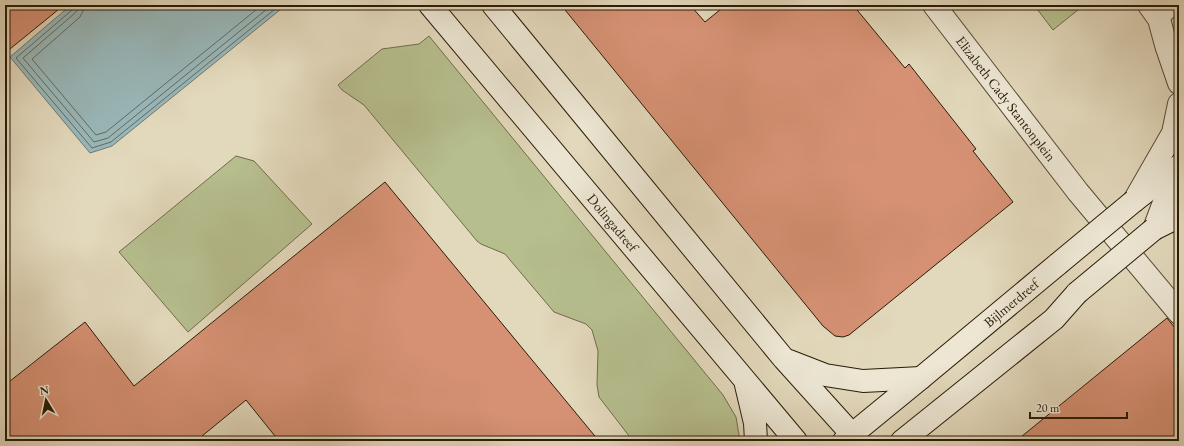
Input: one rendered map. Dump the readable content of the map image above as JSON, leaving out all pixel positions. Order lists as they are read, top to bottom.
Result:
{
  "streets": {
    "main road": ["Elizabeth Cady Stantonplein", "Dolingadreef", "Bijlmerdreef"]
  },
  "scale_bar": "20 m",
  "north": "top"
}
